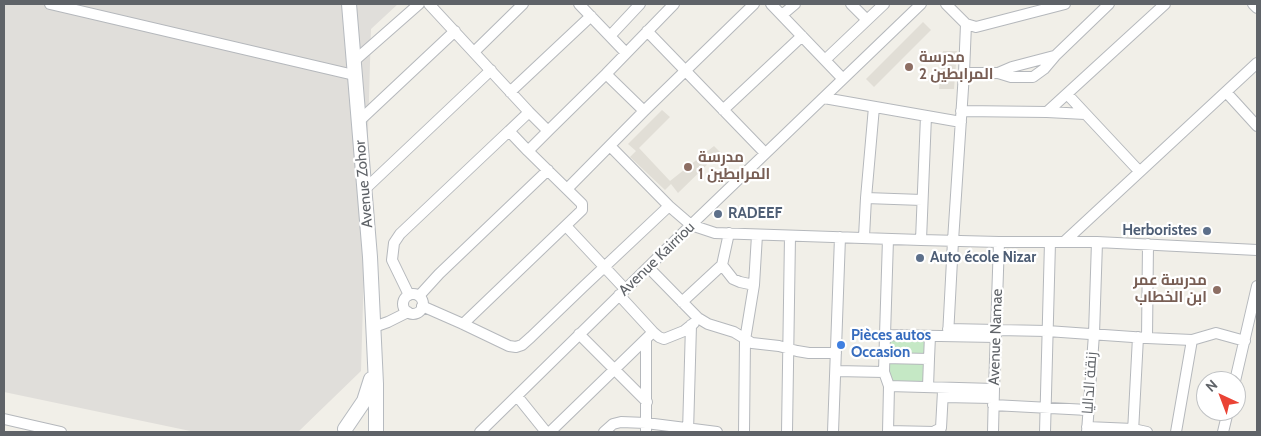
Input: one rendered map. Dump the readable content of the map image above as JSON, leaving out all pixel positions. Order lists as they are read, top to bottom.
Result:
{
  "streets": {
    "main road": ["Avenue Zohor"],
    "street": ["Avenue Kairriou", "Avenue Namae", "زنقة الداليا"]
  },
  "places": [
    "مدرسة المرابطين 2",
    "مدرسة المرابطين 1",
    "RADEEF",
    "Herboristes",
    "Auto école Nizar",
    "مدرسة عمر ابن الخطاب",
    "Pièces autos Occasion"
  ],
  "north": "top left"
}
